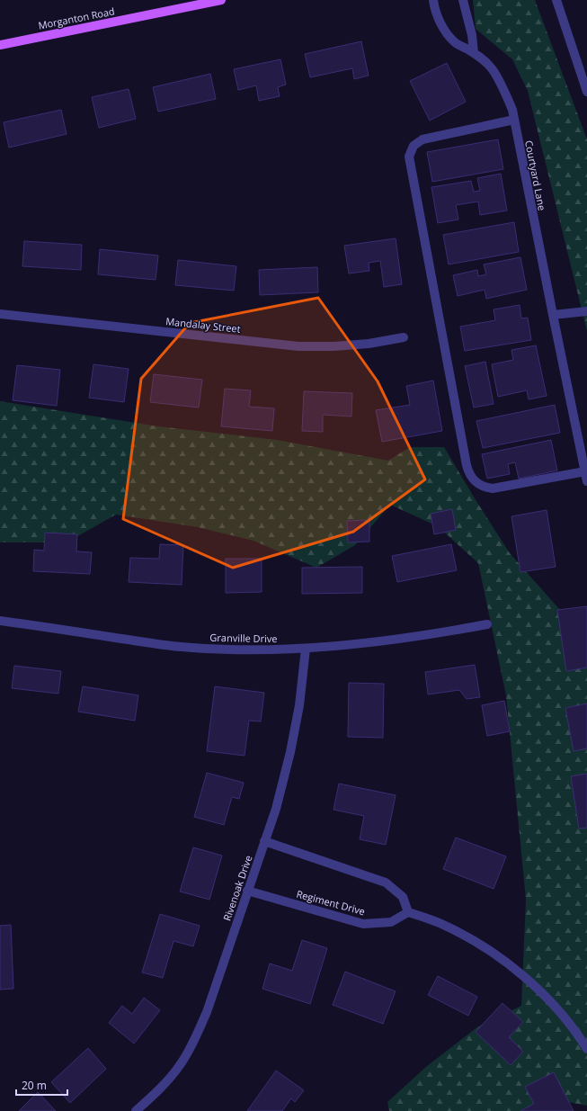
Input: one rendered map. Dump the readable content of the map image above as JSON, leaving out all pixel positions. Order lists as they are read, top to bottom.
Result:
{
  "streets": {
    "main road": ["Morganton Road"],
    "street": [
      "Courtyard Lane",
      "Mandalay Street",
      "Granville Drive",
      "Rivenoak Drive",
      "Regiment Drive"
    ]
  },
  "crossings": [
    ["Granville Drive", "Rivenoak Drive"],
    ["Rivenoak Drive", "Regiment Drive"]
  ],
  "scale_bar": "20 m"
}
